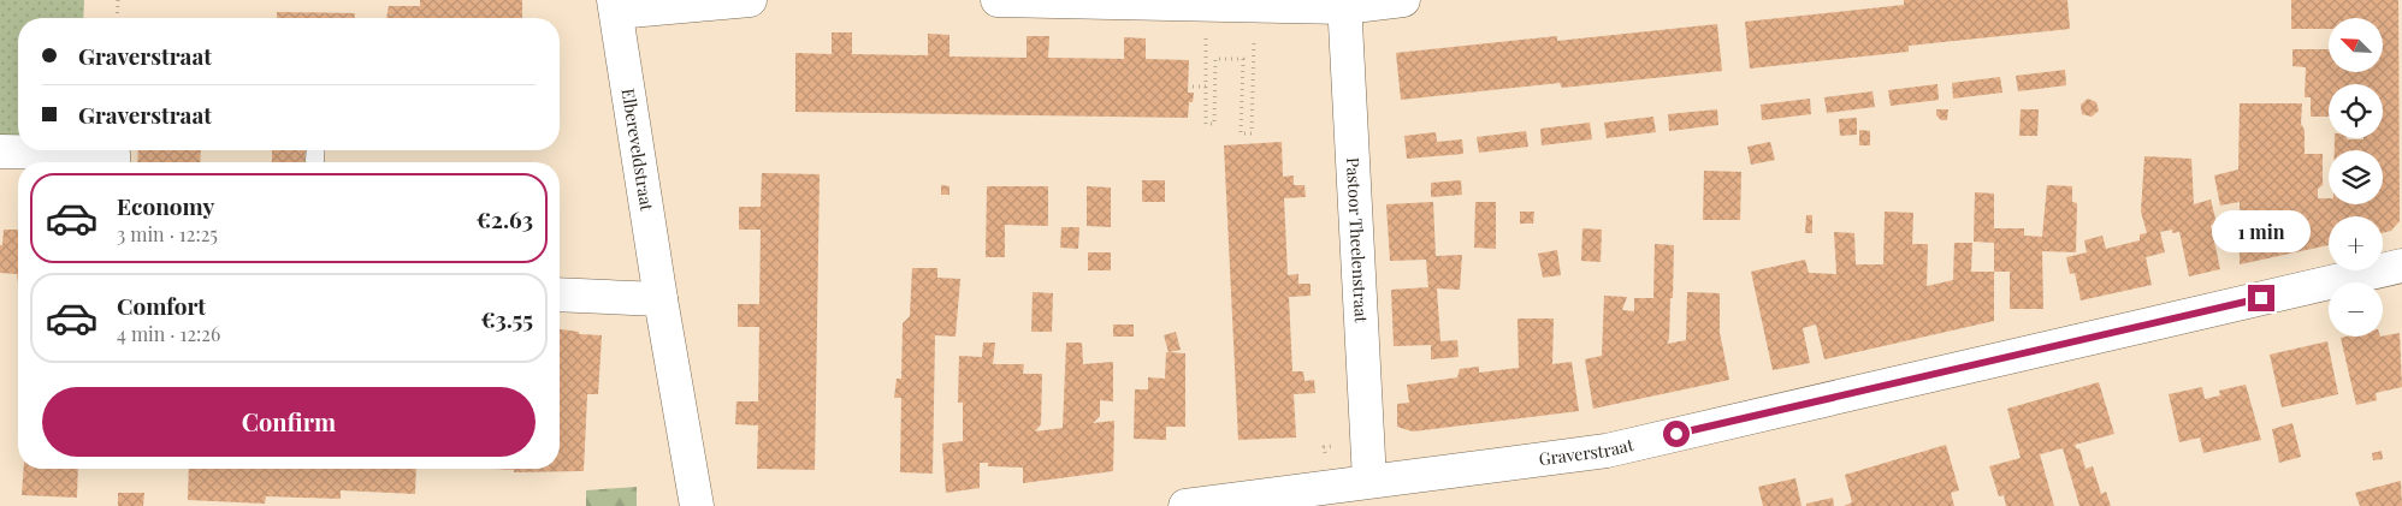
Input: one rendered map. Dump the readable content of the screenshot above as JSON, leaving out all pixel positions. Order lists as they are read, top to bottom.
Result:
{
  "streets": {
    "street": ["Elbereveldstraat", "Pastoor Theelenstraat", "Graverstraat"]
  },
  "crossings": [
    ["Pastoor Theelenstraat", "Graverstraat"]
  ],
  "north": "top left",
  "page": {
    "map_buttons": ["+", "−"],
    "banner": ["Graverstraat", "Graverstraat"],
    "list": [
      {
        "name": "Economy",
        "note": "3 min · 12:25",
        "value": "€2.63"
      },
      {
        "name": "Comfort",
        "note": "4 min · 12:26",
        "value": "€3.55"
      }
    ],
    "bubble": "1 min",
    "buttons": "Confirm"
  }
}
